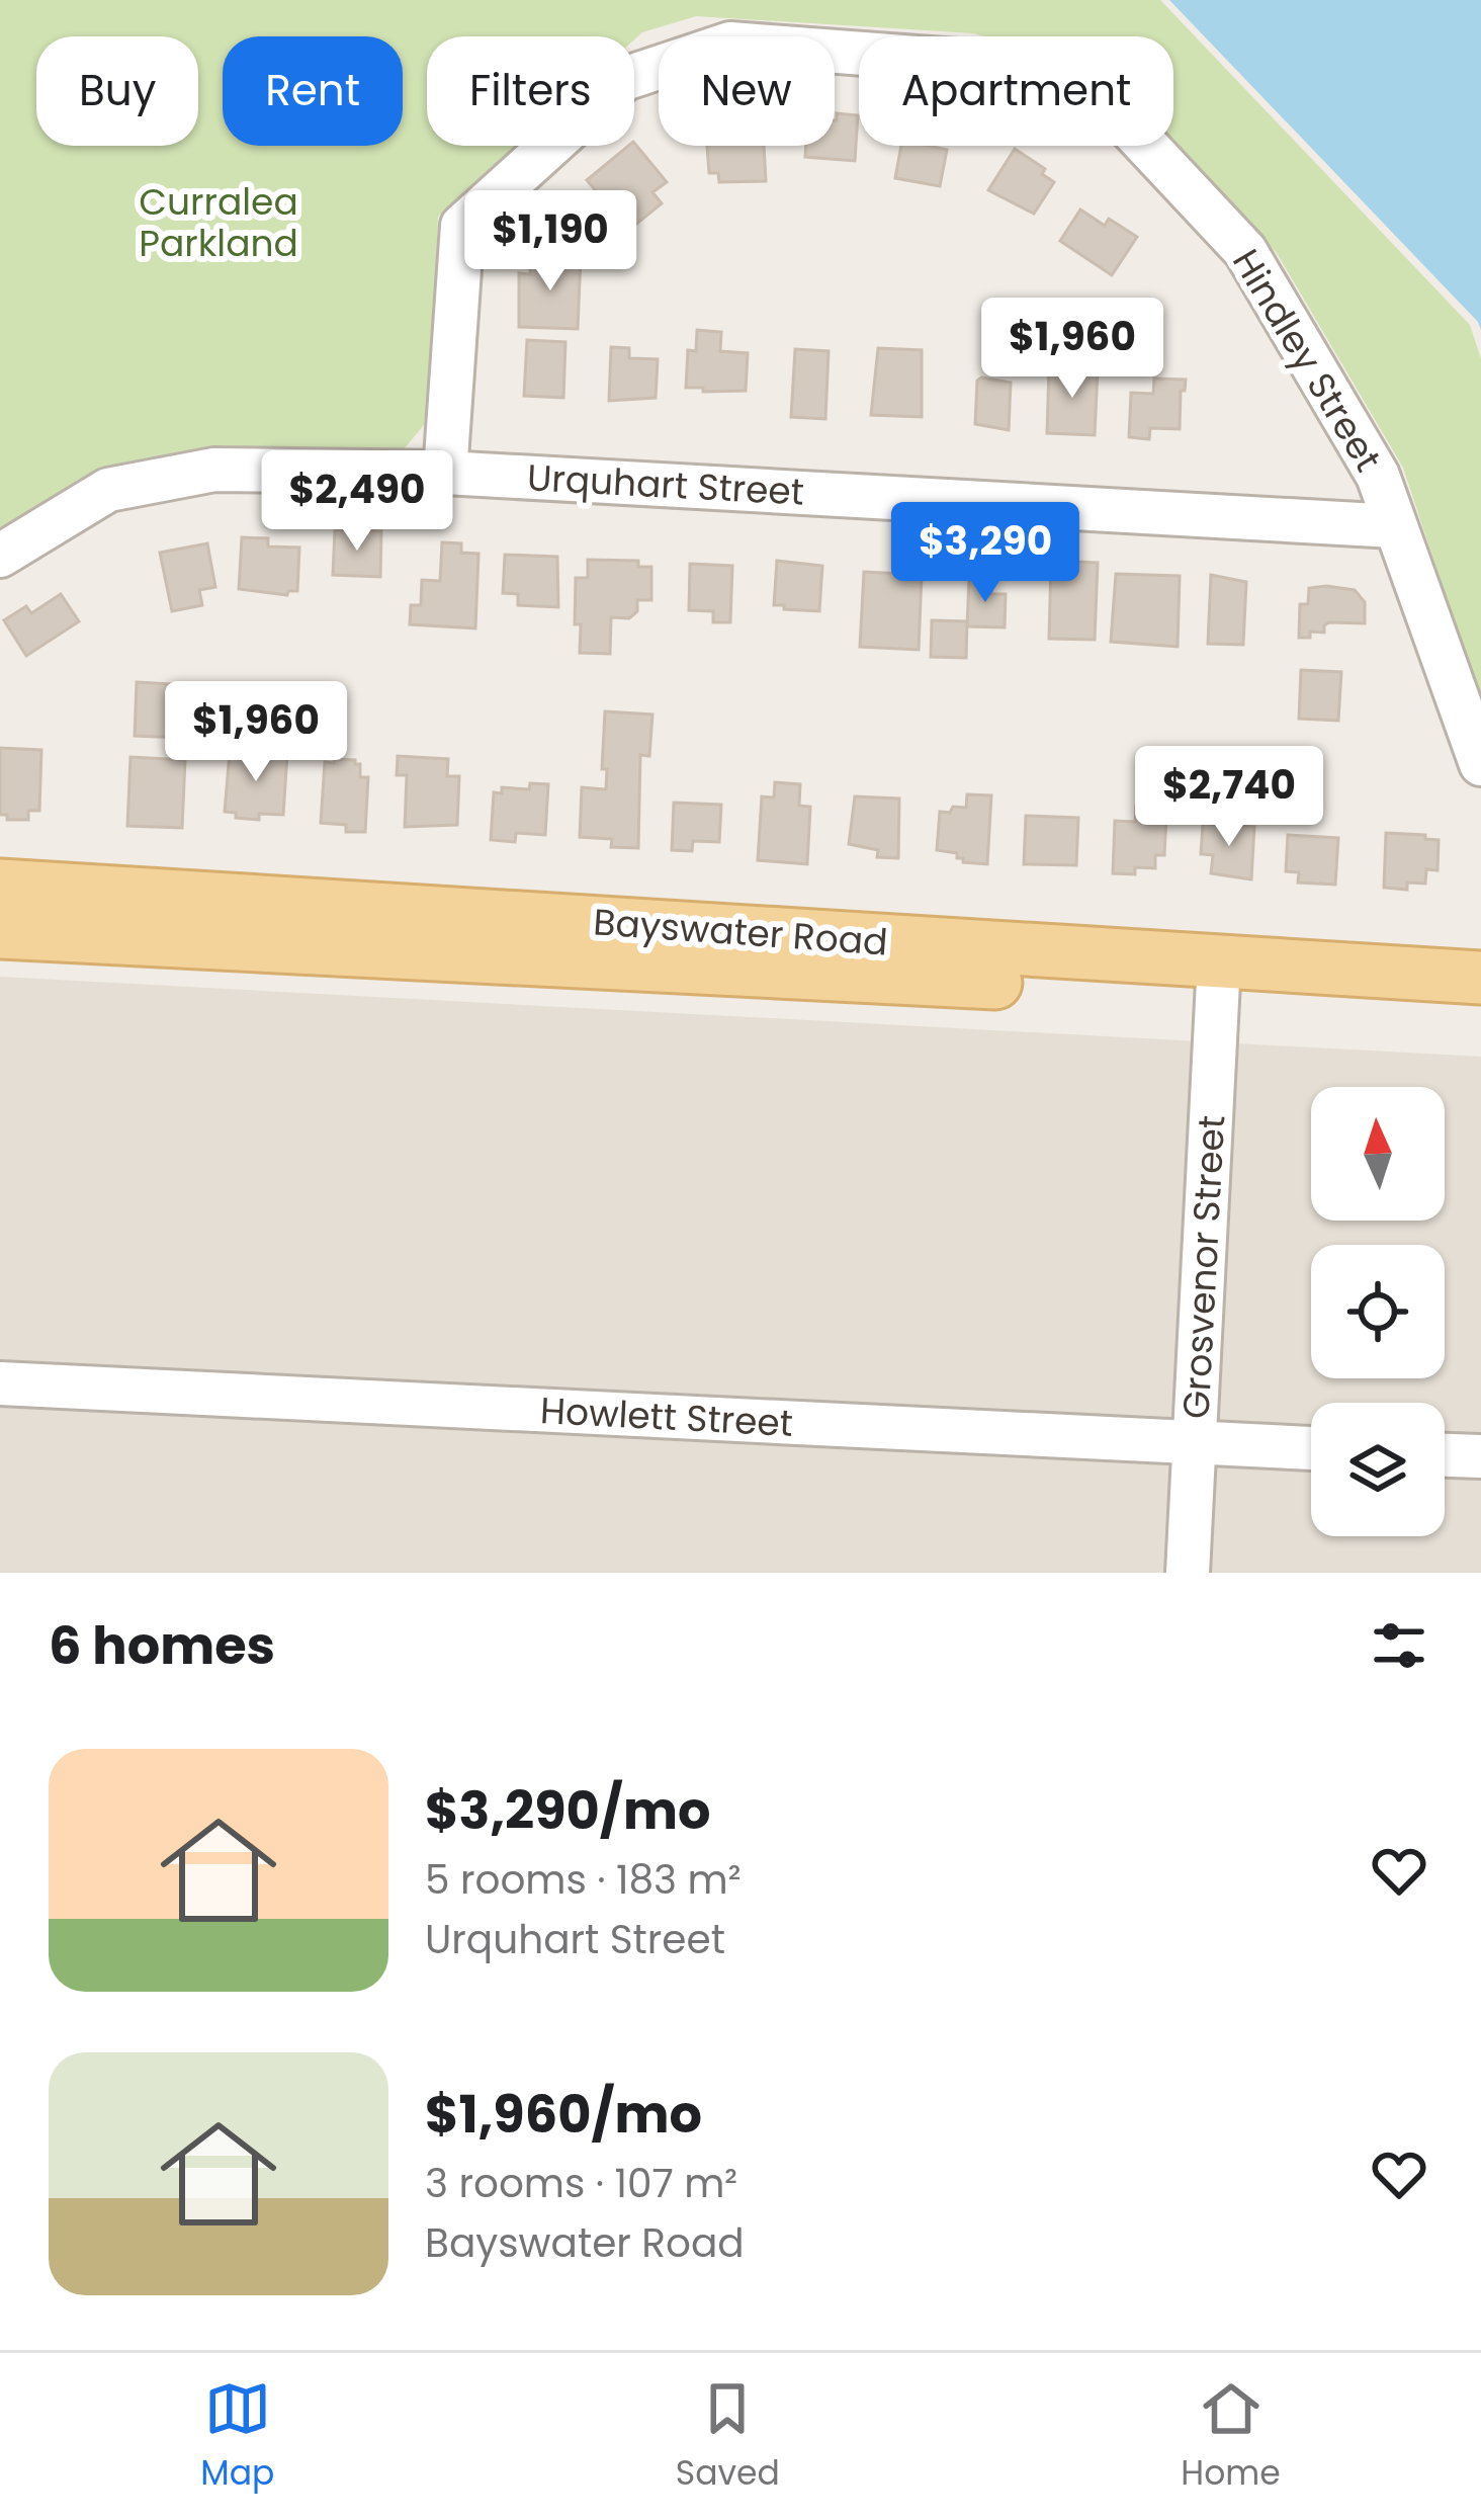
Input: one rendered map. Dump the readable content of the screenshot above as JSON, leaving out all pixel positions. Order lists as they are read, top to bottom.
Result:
{
  "streets": {
    "main road": ["Bayswater Road"],
    "street": [
      "Hindley Street",
      "Urquhart Street",
      "Grosvenor Street",
      "Howlett Street"
    ]
  },
  "crossings": [
    ["Hindley Street", "Urquhart Street"],
    ["Bayswater Road", "Grosvenor Street"],
    ["Grosvenor Street", "Howlett Street"]
  ],
  "parks": ["Curralea Parkland"],
  "north": "top",
  "page": {
    "chip": [
      "Buy",
      "Rent",
      "Filters",
      "New",
      "Apartment"
    ],
    "price": [
      "$1,190",
      "$1,960",
      "$2,490",
      "$3,290",
      "$1,960",
      "$2,740"
    ],
    "heading": "6 homes",
    "list": [
      {
        "name": "$3,290/mo",
        "note": "5 rooms · 183 m² · Urquhart Street"
      },
      {
        "name": "$1,960/mo",
        "note": "3 rooms · 107 m² · Bayswater Road"
      }
    ],
    "tabs": ["Map", "Saved", "Home"]
  }
}
